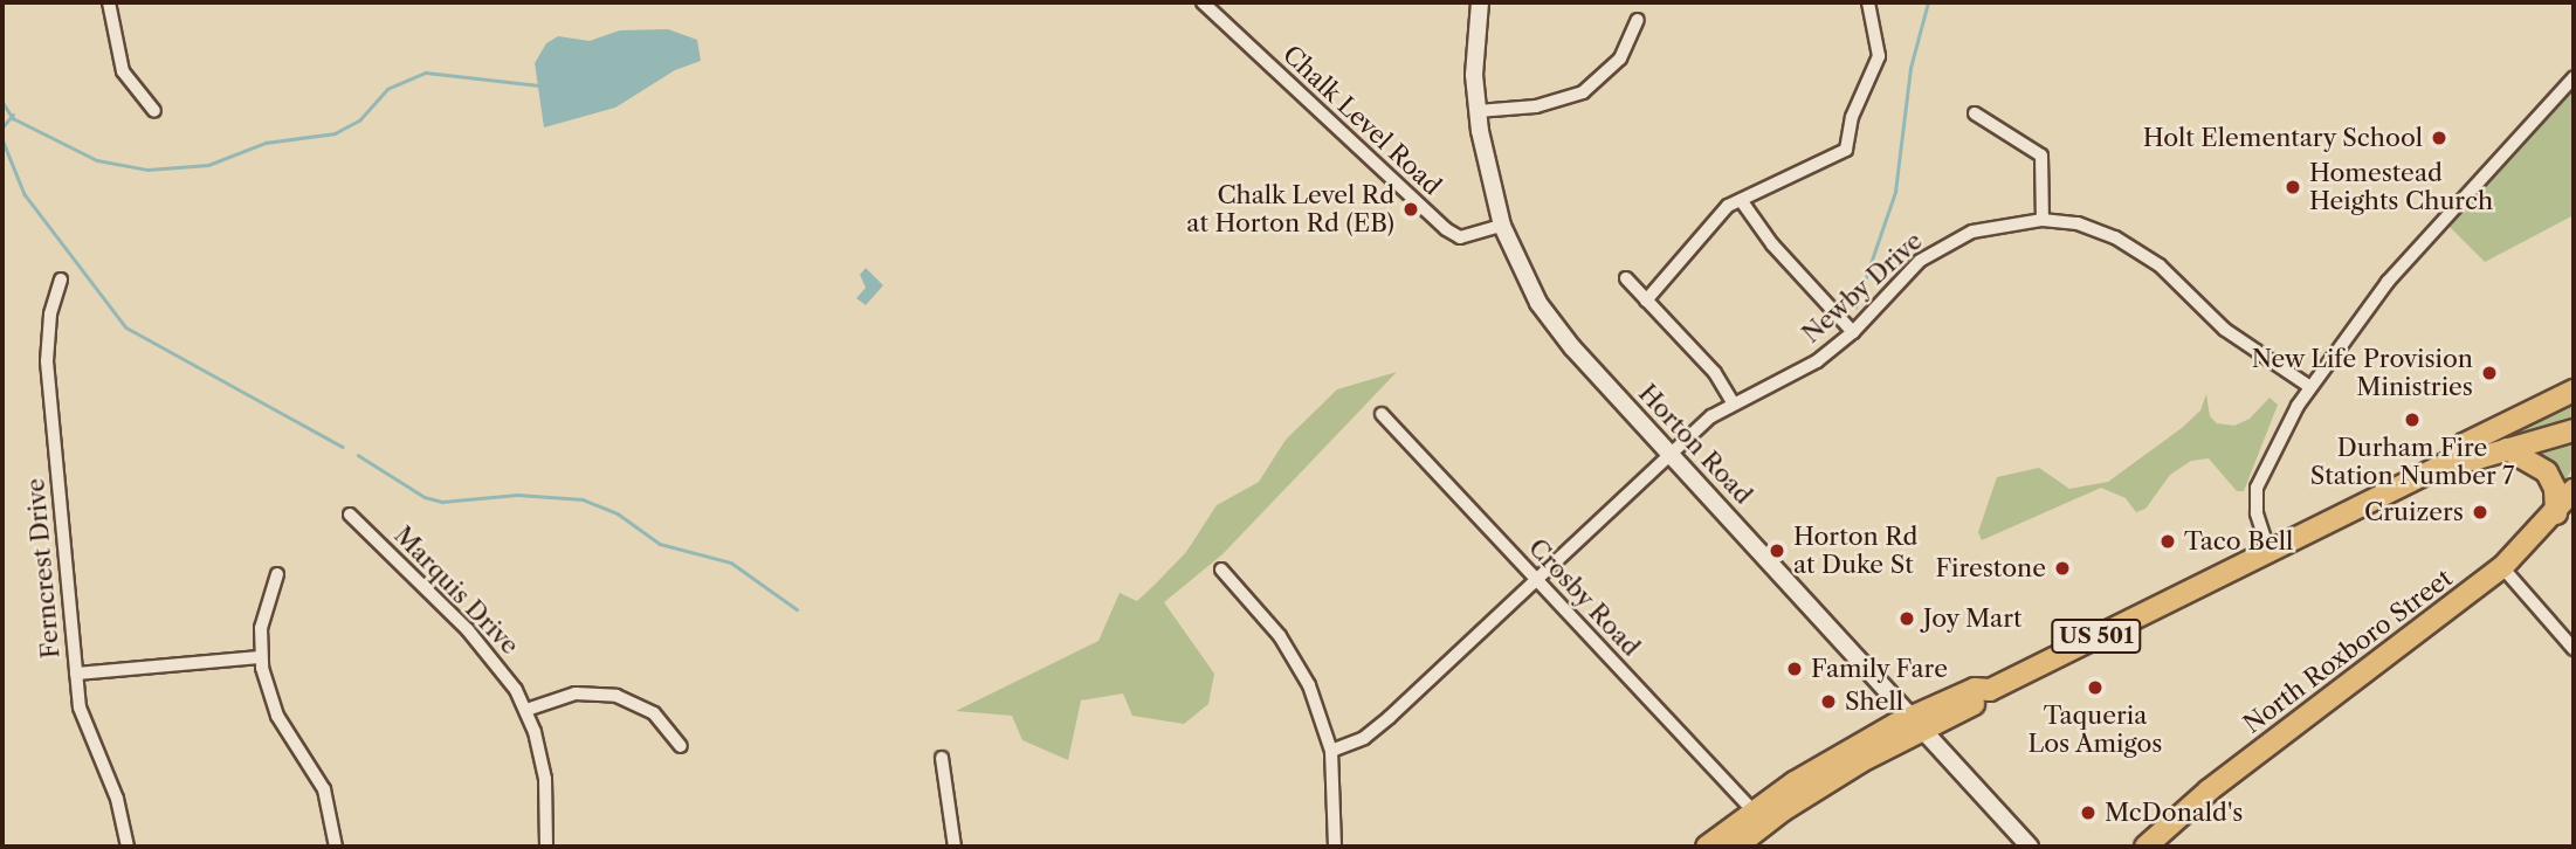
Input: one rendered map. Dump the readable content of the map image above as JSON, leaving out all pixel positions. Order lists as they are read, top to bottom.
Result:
{
  "streets": {
    "main road": ["US 501", "North Roxboro Street"],
    "street": [
      "Chalk Level Road",
      "Newby Drive",
      "Horton Road",
      "Ferncrest Drive",
      "Marquis Drive",
      "Crosby Road"
    ]
  },
  "crossings": [
    ["Chalk Level Road", "Horton Road"],
    ["Newby Drive", "Horton Road"],
    ["Newby Drive", "Crosby Road"],
    ["Horton Road", "US 501"],
    ["Crosby Road", "US 501"]
  ],
  "places": [
    "Holt Elementary School",
    "Homestead Heights Church",
    "Chalk Level Rd at Horton Rd (EB)",
    "New Life Provision Ministries",
    "Durham Fire Station Number 7",
    "Cruizers",
    "Taco Bell",
    "Horton Rd at Duke St",
    "Firestone",
    "Joy Mart",
    "Family Fare",
    "Taqueria Los Amigos",
    "Shell",
    "McDonald's"
  ]
}
